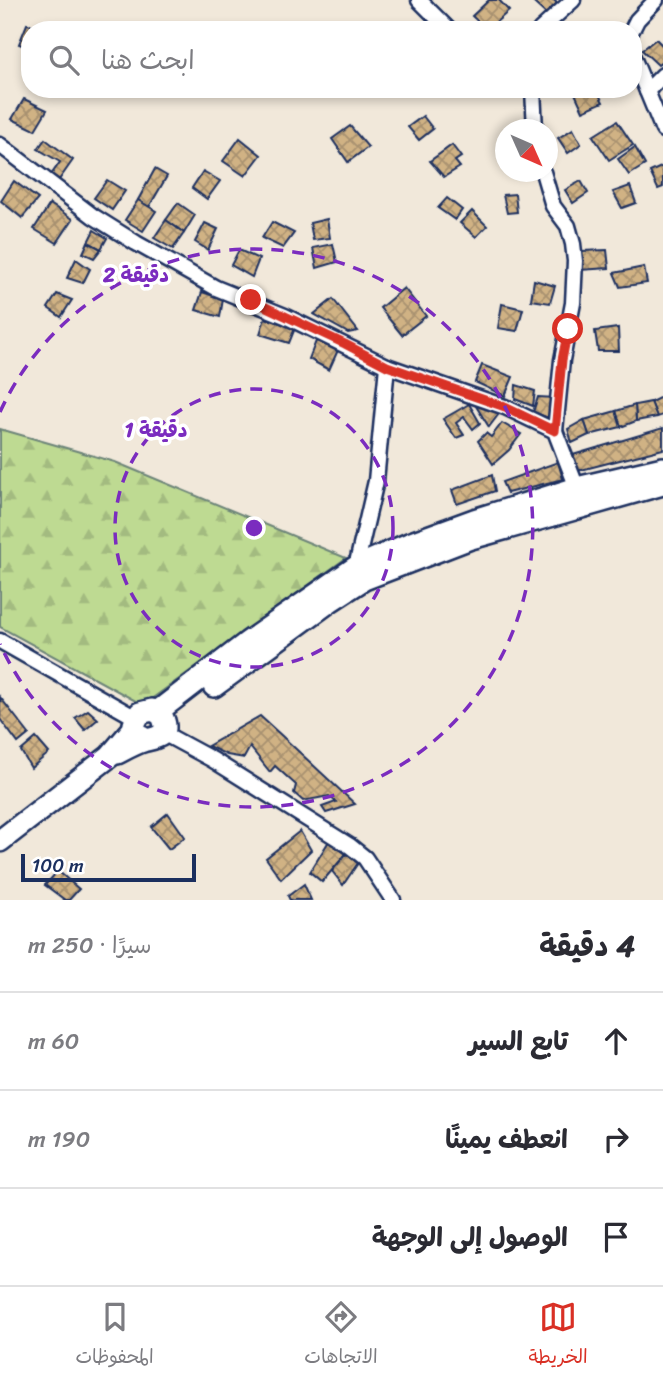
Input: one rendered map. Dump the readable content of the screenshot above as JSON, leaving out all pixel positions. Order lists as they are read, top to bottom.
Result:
{
  "scale_bar": "100 m",
  "north": "bottom right",
  "page": {
    "search": "ابحث هنا",
    "scale": "100 m",
    "heading": ["4 دقيقة", "سيرًا · 250 m"],
    "list": [
      ["تابع السير", "60 m"],
      ["انعطف يمينًا", "190 m"],
      "الوصول إلى الوجهة"
    ],
    "nav": ["الخريطة", "الاتجاهات", "المحفوظات"]
  },
  "rings": ["2 دقيقة", "1 دقيقة"]
}
